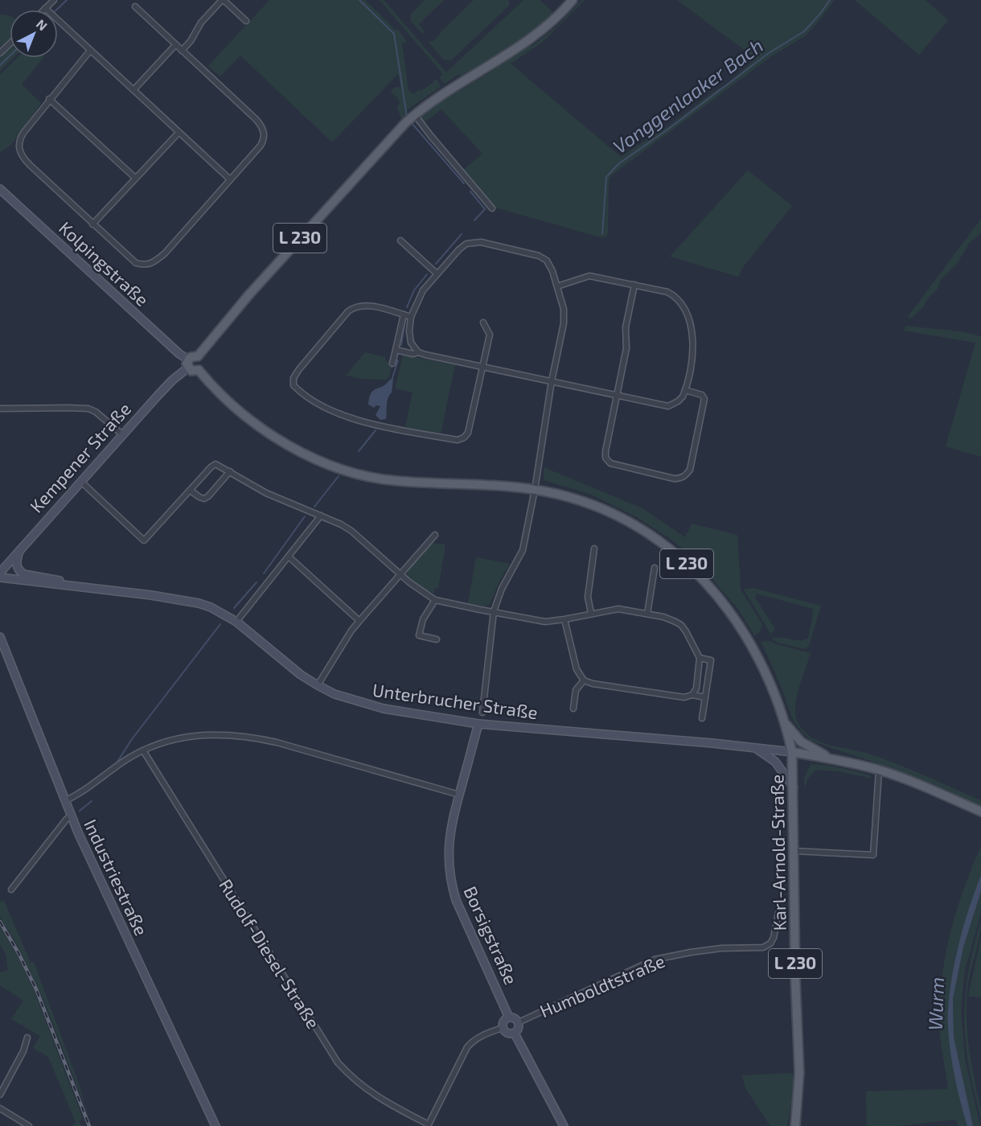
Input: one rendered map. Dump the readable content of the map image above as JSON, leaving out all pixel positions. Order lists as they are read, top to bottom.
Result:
{
  "streets": {
    "main road": ["L 230", "Karl-Arnold-Straße"],
    "street": [
      "Kolpingstraße",
      "Kempener Straße",
      "Unterbrucher Straße",
      "Industriestraße",
      "Borsigstraße",
      "Rudolf-Diesel-Straße",
      "Humboldtstraße"
    ]
  },
  "crossings": [
    ["L 230", "Kolpingstraße"],
    ["L 230", "Kempener Straße"],
    ["L 230", "Unterbrucher Straße"],
    ["L 230", "Karl-Arnold-Straße"],
    ["Kolpingstraße", "Kempener Straße"],
    ["Unterbrucher Straße", "Karl-Arnold-Straße"],
    ["Unterbrucher Straße", "Borsigstraße"],
    ["Borsigstraße", "Humboldtstraße"]
  ],
  "water": ["Vonggenlaaker Bach", "Wurm"],
  "north": "top right"
}
